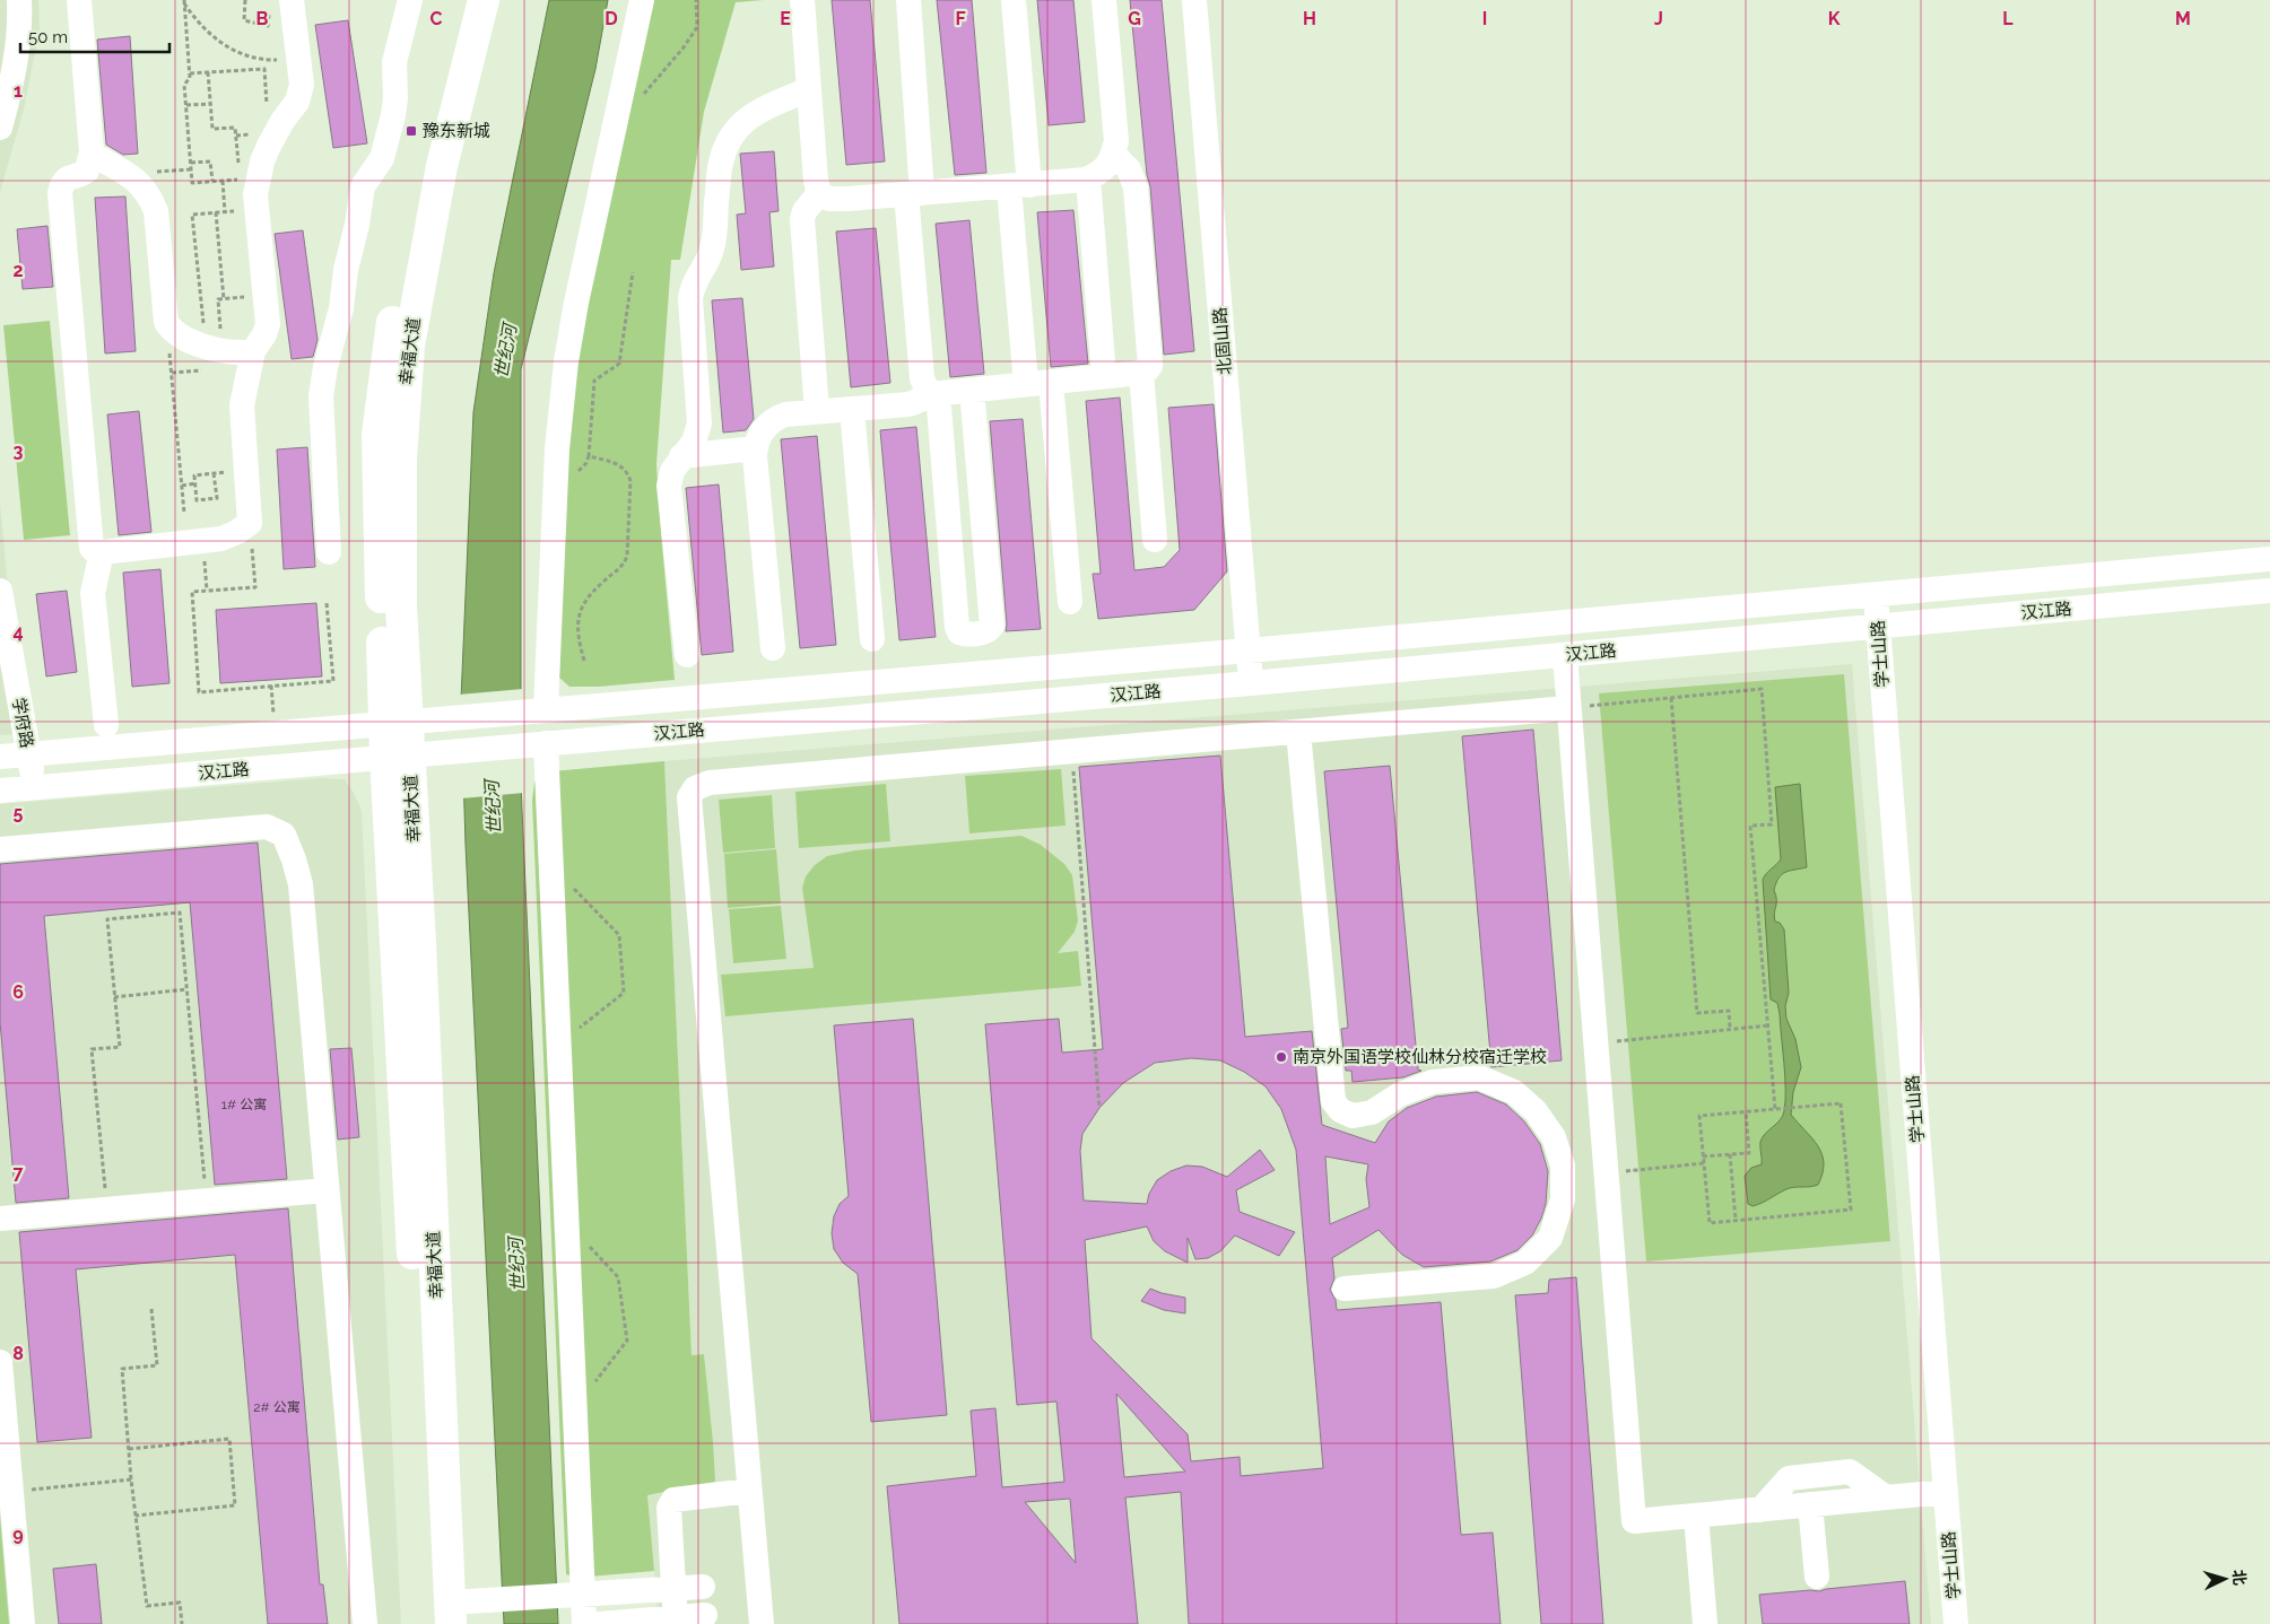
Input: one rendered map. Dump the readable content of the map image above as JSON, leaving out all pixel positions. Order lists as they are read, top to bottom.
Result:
{
  "streets": {
    "main road": ["幸福大道"],
    "street": [
      "北固山路",
      "汉江路",
      "学士山路",
      "学府路"
    ]
  },
  "crossings": [
    ["北固山路", "汉江路"],
    ["幸福大道", "汉江路"],
    ["汉江路", "学士山路"],
    ["汉江路", "学府路"]
  ],
  "water": ["世纪河"],
  "places": {
    "transit": ["豫东新城"],
    "other": ["南京外国语学校仙林分校宿迁学校"]
  },
  "house_numbers": ["1# 公寓", "2# 公寓"],
  "scale_bar": "50 m",
  "north": "right",
  "grid": {
    "columns": [
      "B",
      "C",
      "D",
      "E",
      "F",
      "G",
      "H",
      "I",
      "J",
      "K",
      "L",
      "M"
    ],
    "rows": [
      "1",
      "2",
      "3",
      "4",
      "5",
      "6",
      "7",
      "8",
      "9"
    ]
  }
}
